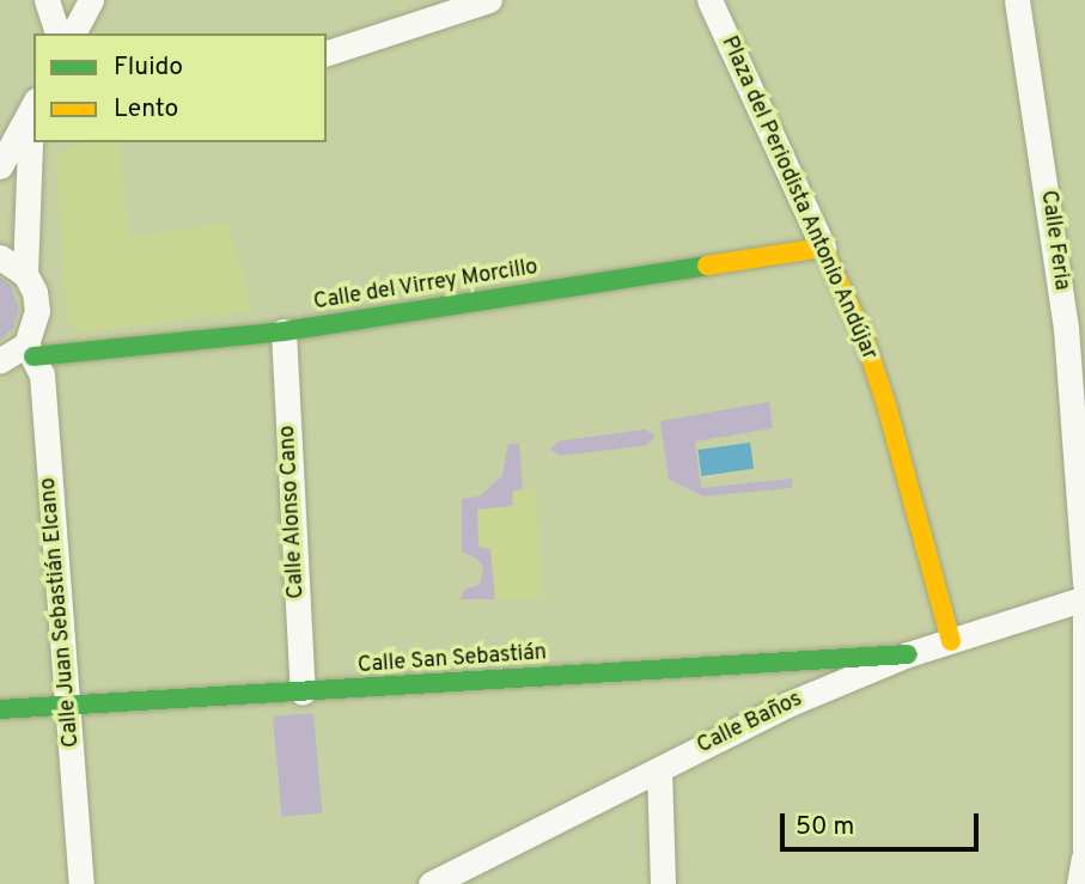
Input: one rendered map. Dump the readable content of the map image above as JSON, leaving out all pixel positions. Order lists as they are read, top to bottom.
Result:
{
  "streets": {
    "street": [
      "Plaza del Periodista Antonio Andújar",
      "Calle Feria",
      "Calle del Virrey Morcillo",
      "Calle Alonso Cano",
      "Calle Juan Sebastián Elcano",
      "Calle San Sebastián",
      "Calle Baños"
    ]
  },
  "crossings": [
    ["Plaza del Periodista Antonio Andújar", "Calle del Virrey Morcillo"],
    ["Plaza del Periodista Antonio Andújar", "Calle Baños"],
    ["Calle del Virrey Morcillo", "Calle Alonso Cano"],
    ["Calle del Virrey Morcillo", "Calle Juan Sebastián Elcano"],
    ["Calle Alonso Cano", "Calle San Sebastián"],
    ["Calle Juan Sebastián Elcano", "Calle San Sebastián"],
    ["Calle San Sebastián", "Calle Baños"]
  ],
  "legend": ["Fluido", "Lento"],
  "scale_bar": "50 m"
}
